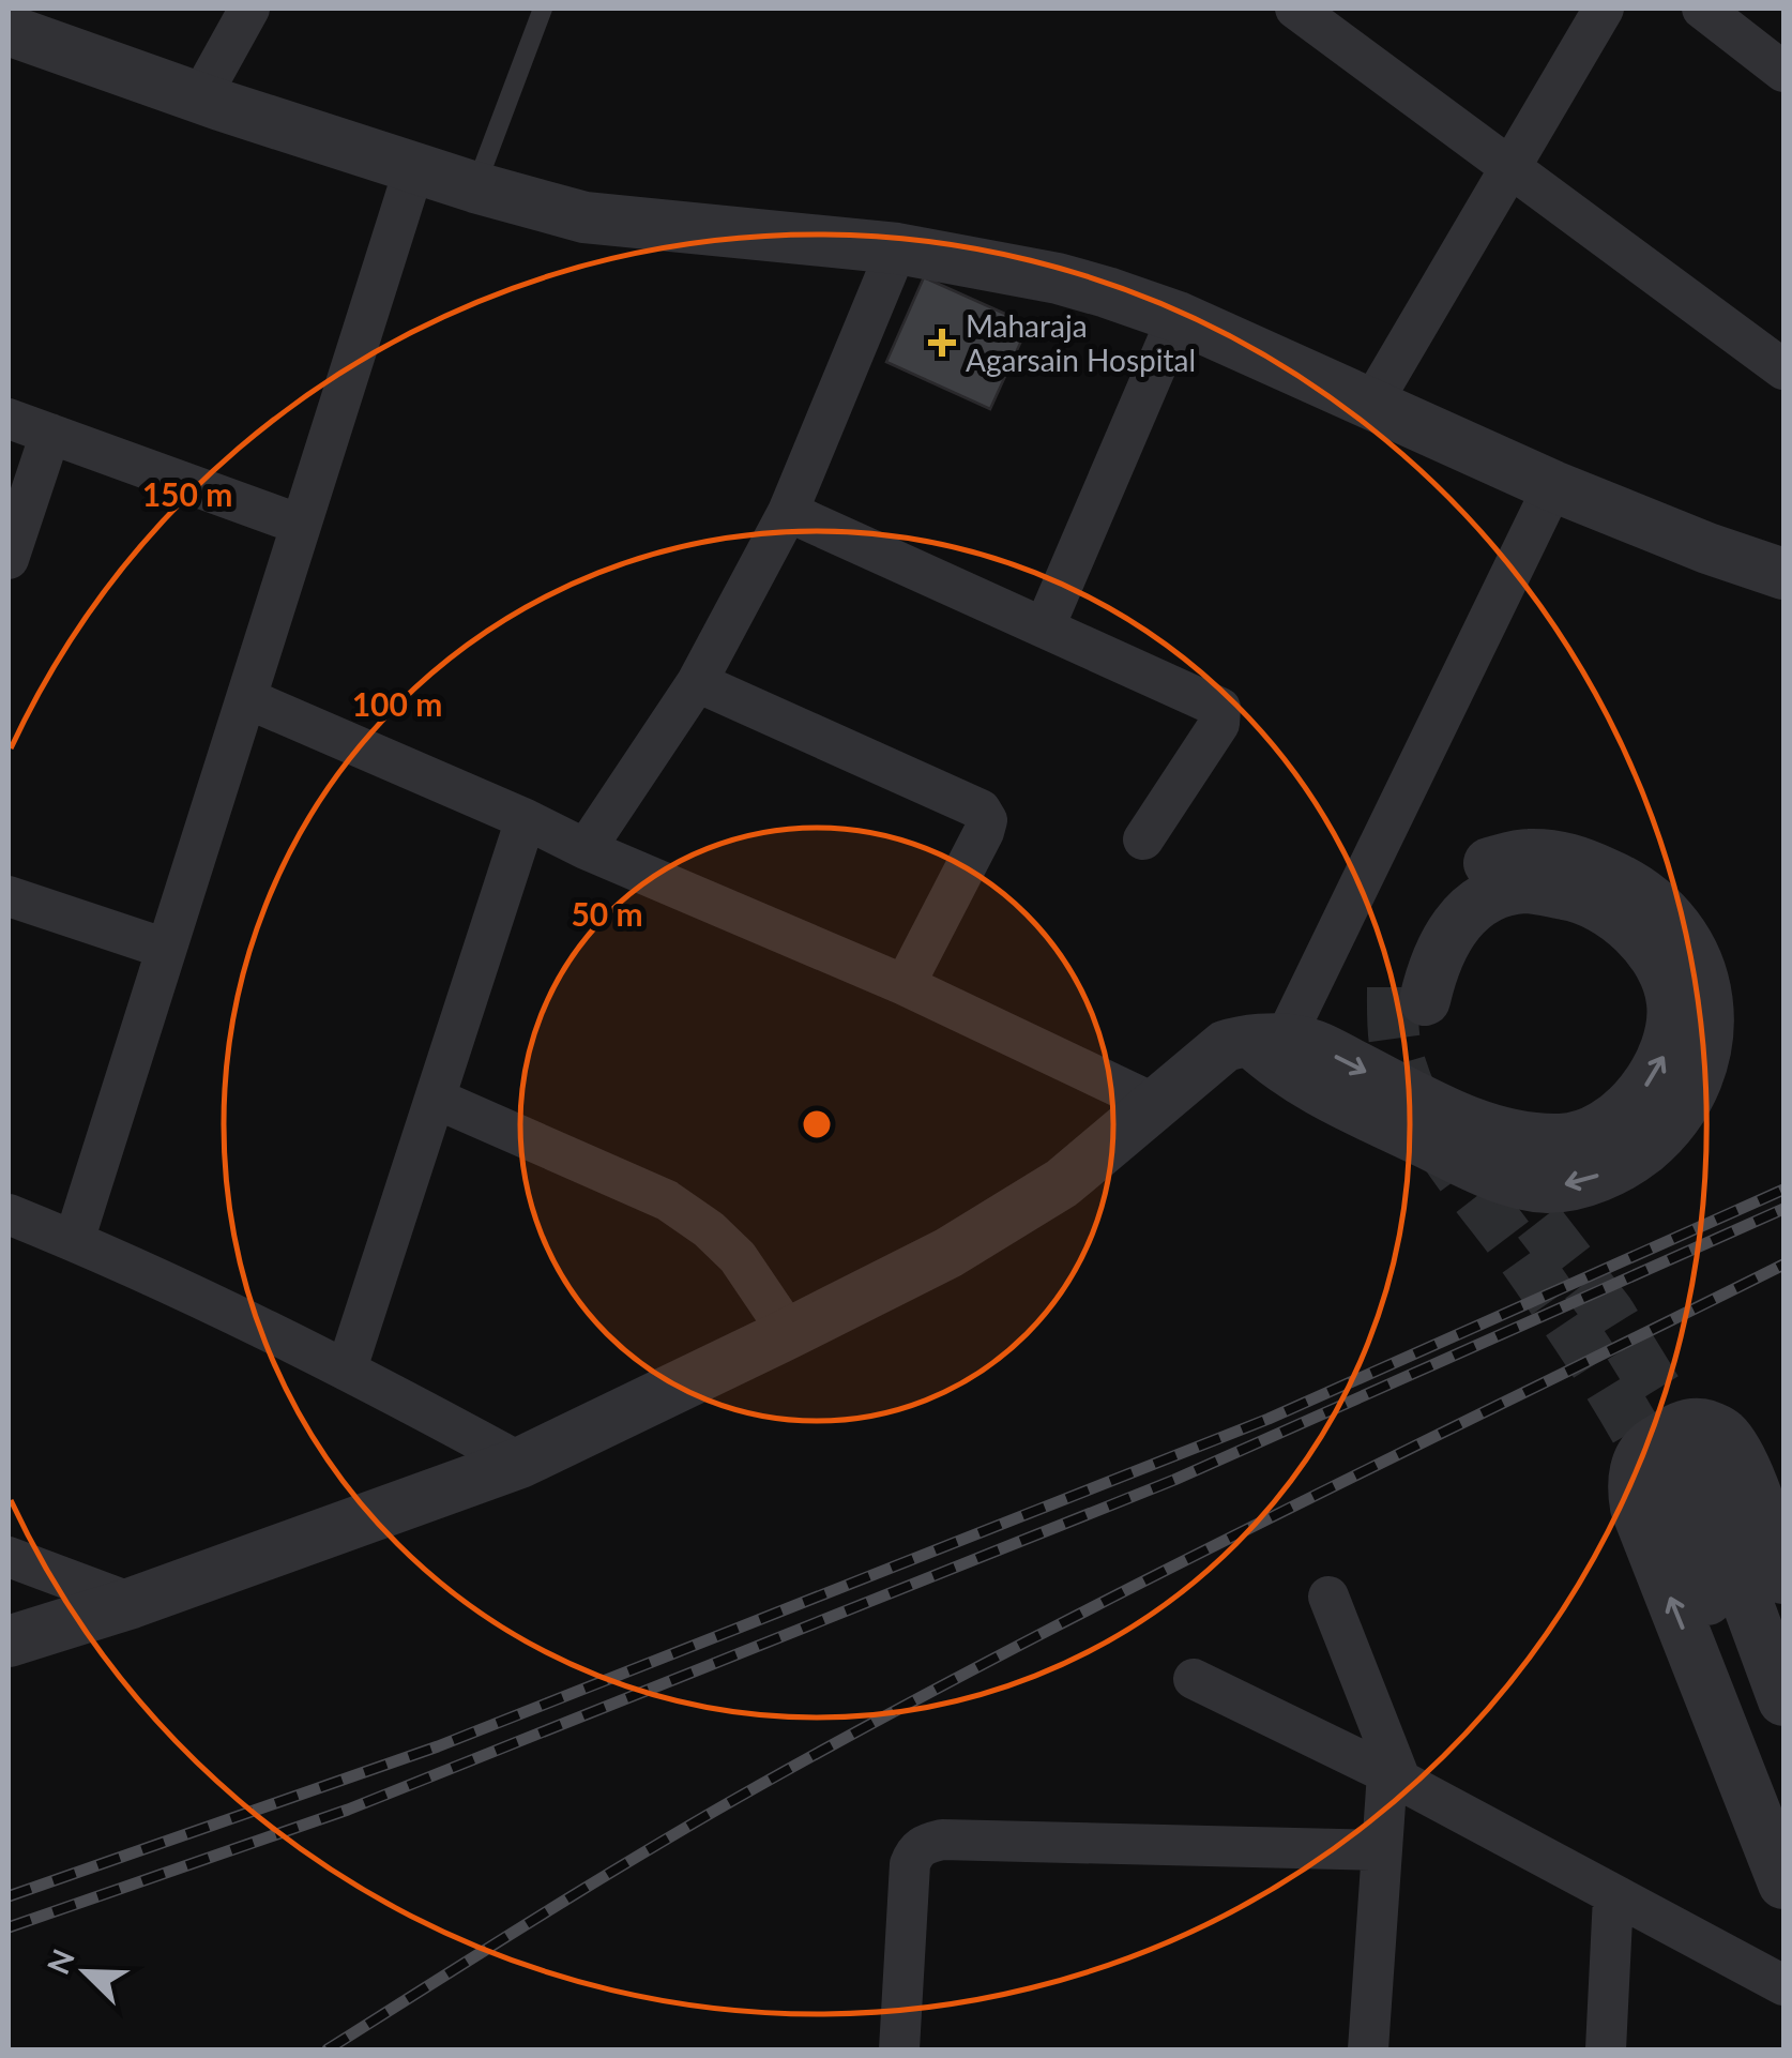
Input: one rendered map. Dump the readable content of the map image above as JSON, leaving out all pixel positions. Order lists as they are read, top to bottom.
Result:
{
  "places": {
    "health": ["Maharaja Agarsain Hospital"]
  },
  "north": "top left",
  "rings": ["150 m", "100 m", "50 m"]
}
